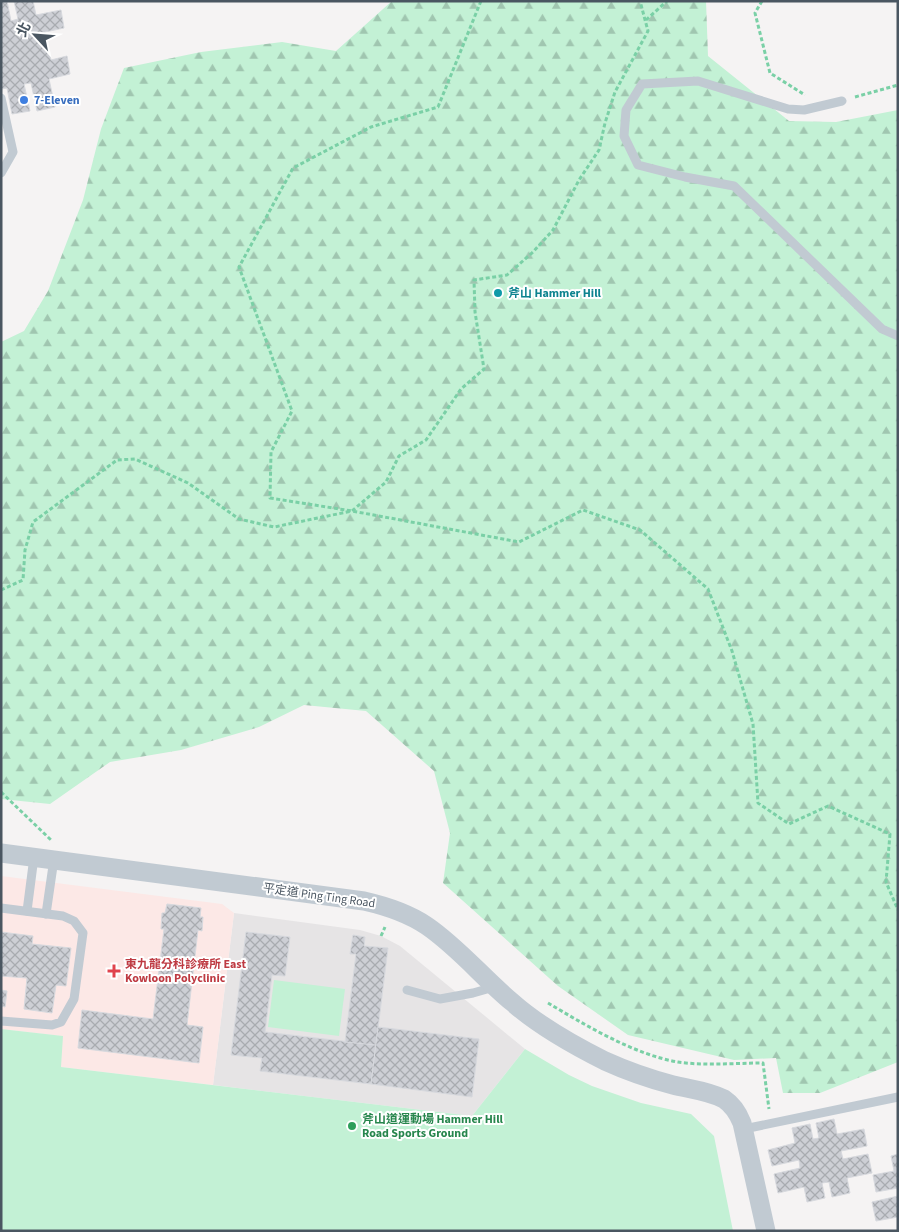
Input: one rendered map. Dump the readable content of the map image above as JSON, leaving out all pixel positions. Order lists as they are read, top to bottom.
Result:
{
  "streets": {
    "street": ["平定道 Ping Ting Road"]
  },
  "places": {
    "other": ["7-Eleven", "斧山 Hammer Hill", "斧山道運動場 Hammer Hill Road Sports Ground"],
    "health": ["東九龍分科診療所 East Kowloon Polyclinic"]
  },
  "north": "top left"
}
